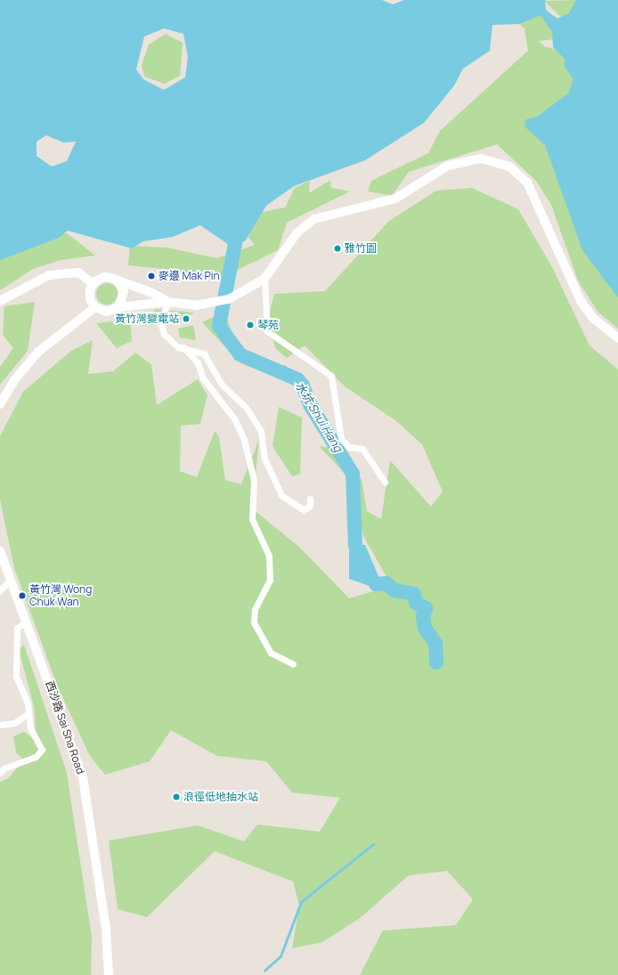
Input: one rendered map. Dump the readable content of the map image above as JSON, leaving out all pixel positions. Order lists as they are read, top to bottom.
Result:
{
  "streets": {
    "main road": ["西沙路 Sai Sha Road"]
  },
  "water": ["水坑 Shui Hang"],
  "places": [
    "雅竹園",
    "麥邊 Mak Pin",
    "黃竹灣變電站",
    "琴苑",
    "黃竹灣 Wong Chuk Wan",
    "浪徑低地抽水站"
  ]
}
